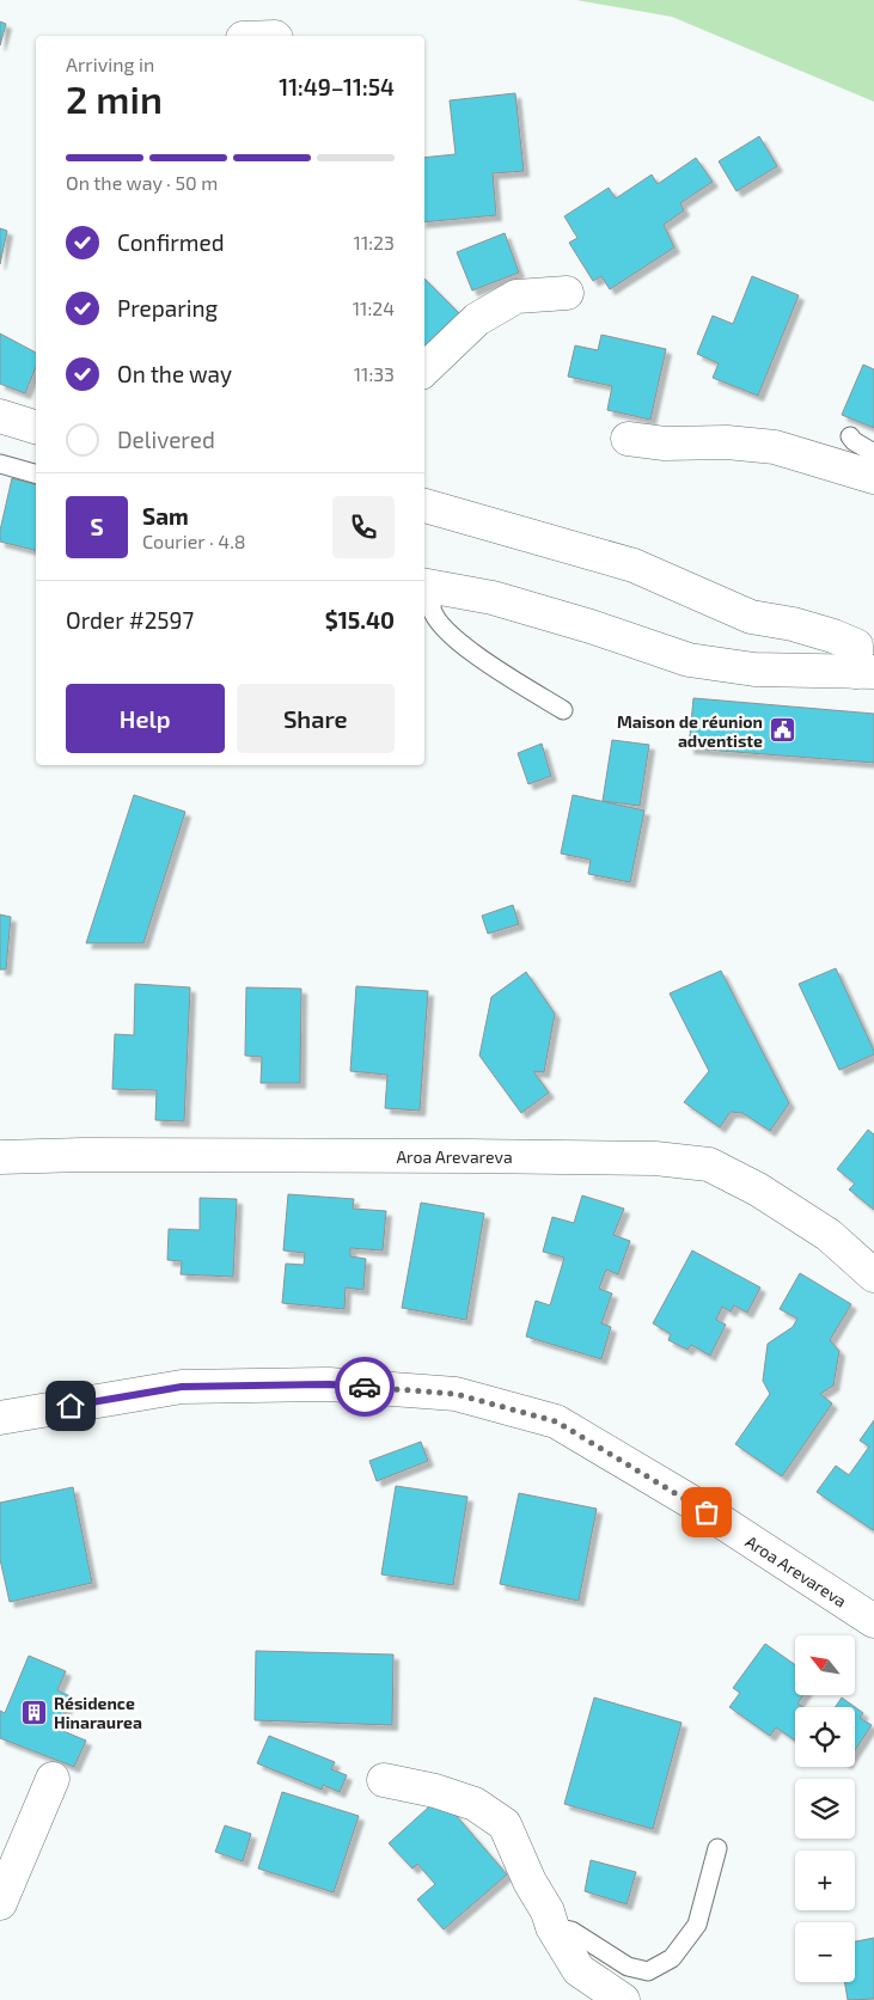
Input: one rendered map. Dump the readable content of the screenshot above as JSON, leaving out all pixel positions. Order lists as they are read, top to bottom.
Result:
{
  "streets": {
    "street": ["Aroa Arevareva"]
  },
  "places": {
    "public building": ["Maison de réunion adventiste"],
    "building": ["Résidence Hinaraurea"]
  },
  "north": "top left",
  "page": {
    "heading": ["2 min", "Arriving in", "11:49–11:54"],
    "panel": [
      "Sam",
      "Courier · 4.8",
      "Order #2597",
      "$15.40"
    ],
    "bar": "On the way · 50 m",
    "list": [
      ["Confirmed", "11:23"],
      ["Preparing", "11:24"],
      ["On the way", "11:33"],
      "Delivered"
    ],
    "round": "S",
    "buttons": ["Help", "Share"],
    "map_buttons": ["+", "−"]
  }
}
